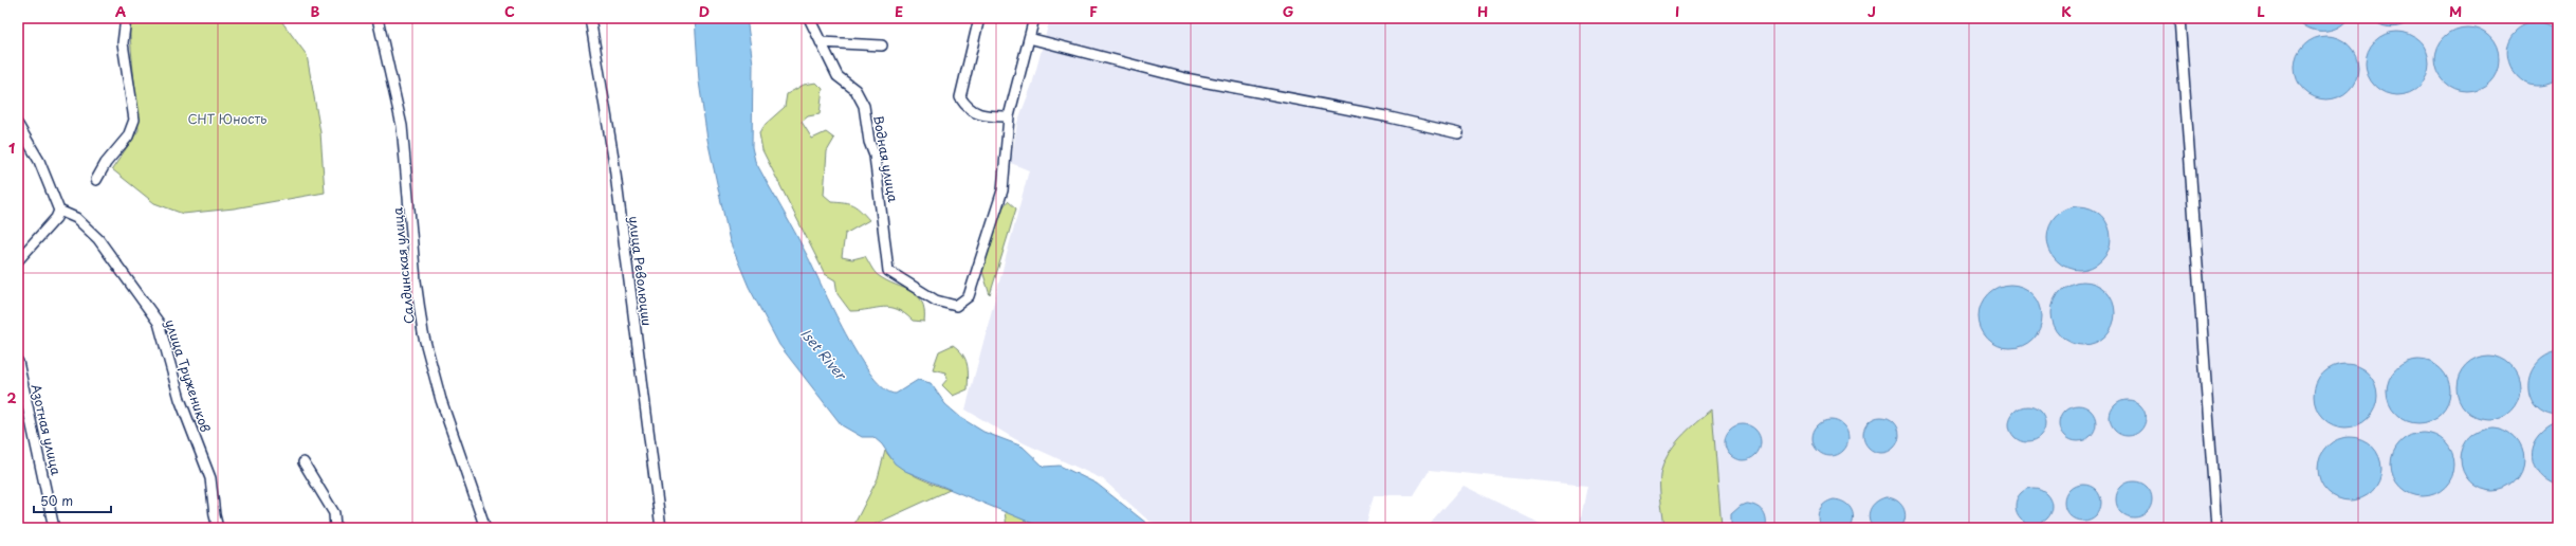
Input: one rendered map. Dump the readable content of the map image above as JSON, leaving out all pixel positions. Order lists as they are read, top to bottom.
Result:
{
  "streets": {
    "street": [
      "Водная улица",
      "Салдинская улица",
      "улица Революции",
      "улица Тружеников",
      "Азотная улица"
    ]
  },
  "water": ["Iset River"],
  "parks": ["СНТ Юность"],
  "scale_bar": "50 m",
  "grid": {
    "columns": [
      "A",
      "B",
      "C",
      "D",
      "E",
      "F",
      "G",
      "H",
      "I",
      "J",
      "K",
      "L",
      "M"
    ],
    "rows": ["1", "2"]
  }
}
